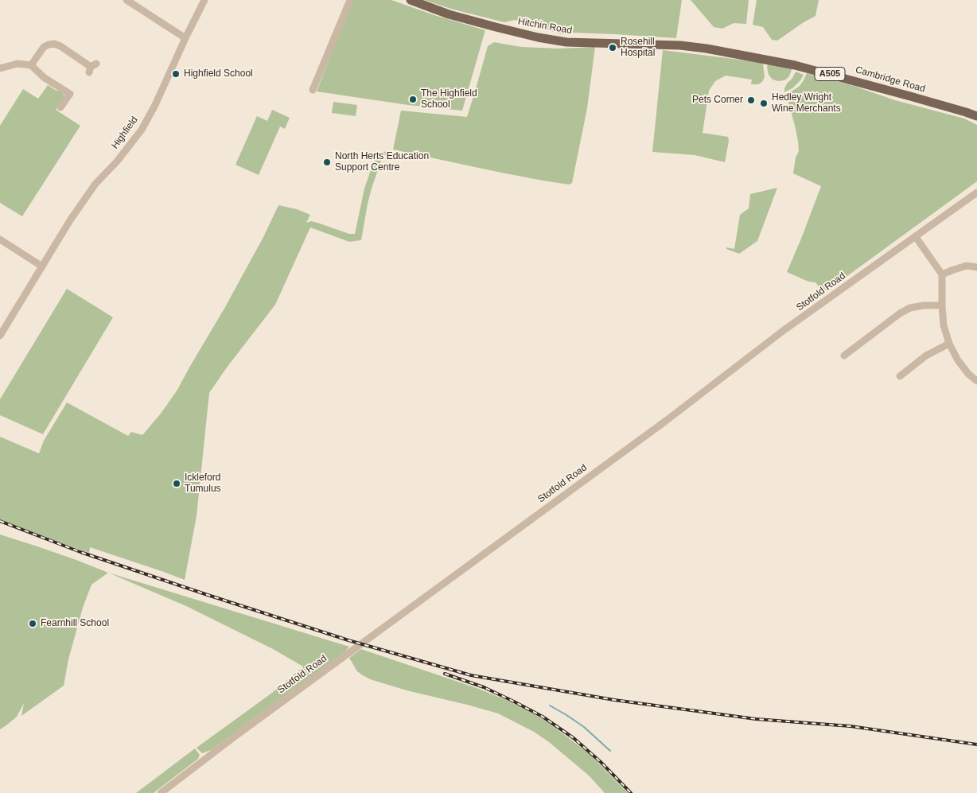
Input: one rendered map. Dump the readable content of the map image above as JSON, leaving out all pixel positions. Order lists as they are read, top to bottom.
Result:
{
  "streets": {
    "main road": ["Hitchin Road", "A505", "Cambridge Road"],
    "street": ["Highfield", "Stotfold Road"]
  },
  "crossings": [
    ["Hitchin Road", "Cambridge Road"]
  ],
  "places": [
    "Rosehill Hospital",
    "Highfield School",
    "The Highfield School",
    "Pets Corner",
    "Hedley Wright Wine Merchants",
    "North Herts Education Support Centre",
    "Ickleford Tumulus",
    "Fearnhill School"
  ]
}
